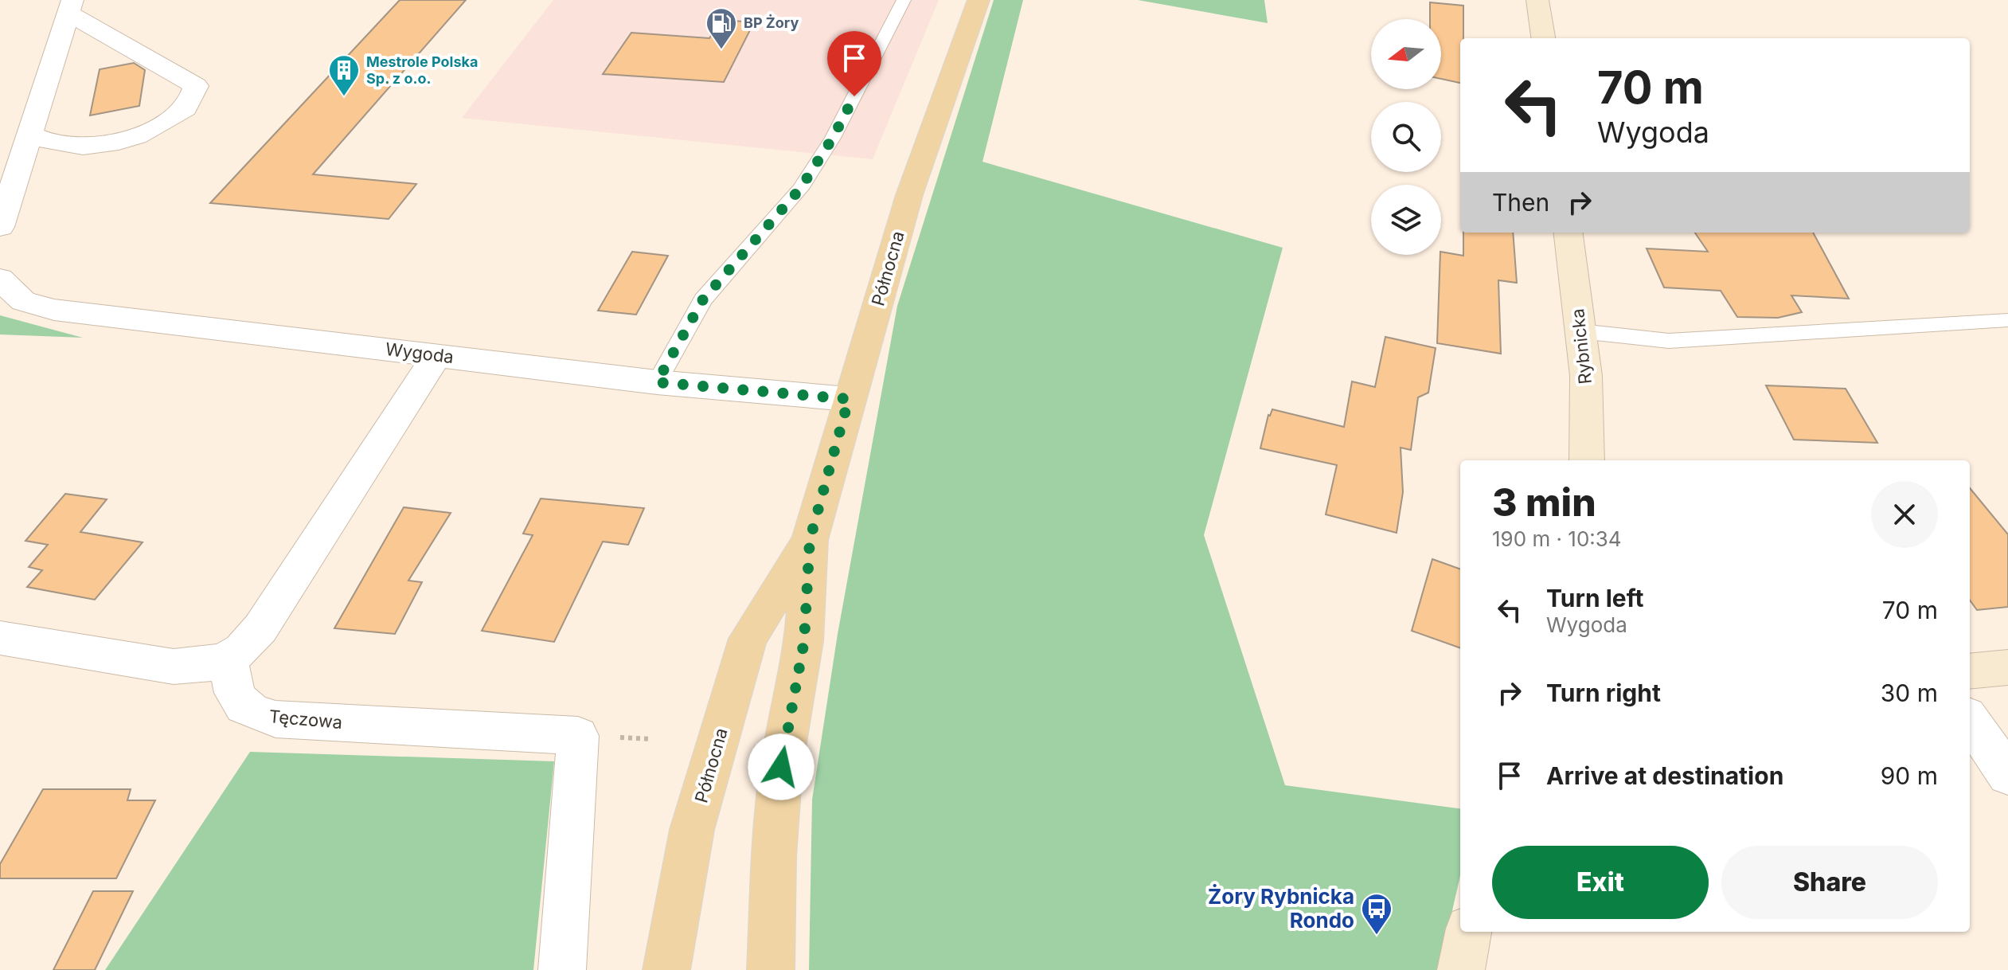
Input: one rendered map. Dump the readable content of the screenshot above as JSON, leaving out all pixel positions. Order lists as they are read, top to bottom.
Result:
{
  "streets": {
    "main road": ["Północna"],
    "street": ["Rybnicka", "Wygoda", "Tęczowa"]
  },
  "crossings": [
    ["Północna", "Wygoda"]
  ],
  "places": {
    "fuel station": ["BP Żory"],
    "building": ["Mestrole Polska Sp. z o.o."],
    "bus stop": ["Żory Rybnicka Rondo"]
  },
  "north": "left",
  "page": {
    "turn": ["70 m", "Wygoda"],
    "then": "Then",
    "heading": ["3 min", "190 m · 10:34"],
    "list": [
      {
        "name": "Turn left",
        "note": "Wygoda",
        "value": "70 m"
      },
      {
        "name": "Turn right",
        "value": "30 m"
      },
      {
        "name": "Arrive at destination",
        "value": "90 m"
      }
    ],
    "buttons": ["Exit", "Share"]
  }
}
